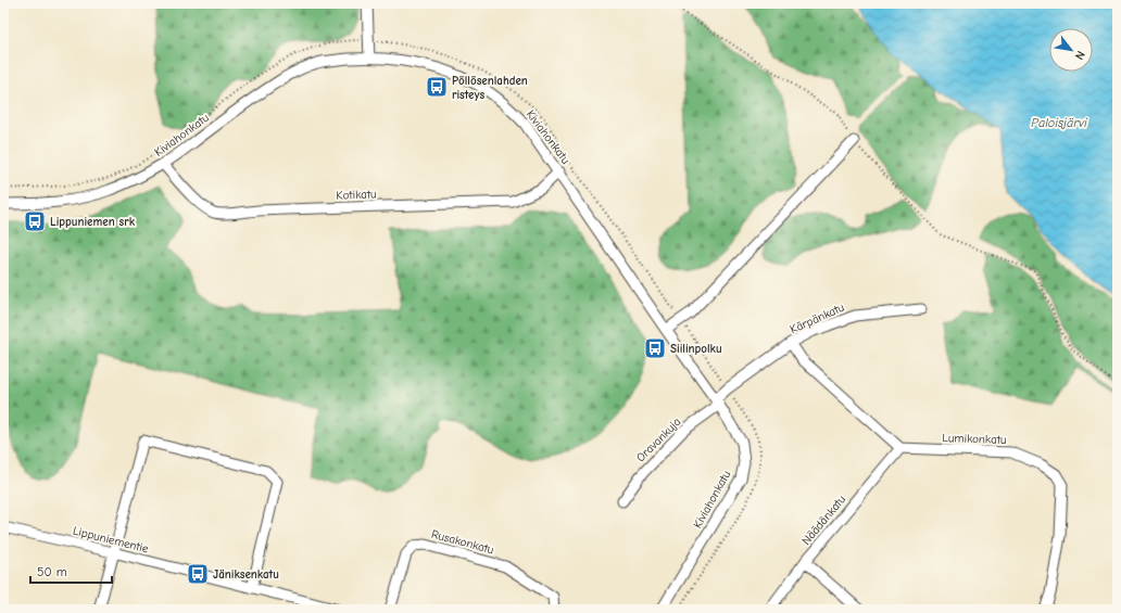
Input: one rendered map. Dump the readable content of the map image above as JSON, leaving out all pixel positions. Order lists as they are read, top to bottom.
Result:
{
  "streets": {
    "street": [
      "Kiviahonkatu",
      "Kotikatu",
      "Kärpänkatu",
      "Lumikonkatu",
      "Oravankuja",
      "Näädänkatu",
      "Lippuniementie",
      "Rusakonkatu"
    ]
  },
  "crossings": [
    ["Kiviahonkatu", "Kotikatu"],
    ["Kiviahonkatu", "Kärpänkatu"],
    ["Kiviahonkatu", "Oravankuja"],
    ["Kärpänkatu", "Oravankuja"],
    ["Lumikonkatu", "Näädänkatu"]
  ],
  "water": ["Paloisjärvi"],
  "places": {
    "bus stop": [
      "Pöllösenlahden risteys",
      "Lippuniemen srk",
      "Siilinpolku",
      "Jäniksenkatu"
    ]
  },
  "scale_bar": "50 m",
  "north": "bottom right"
}
